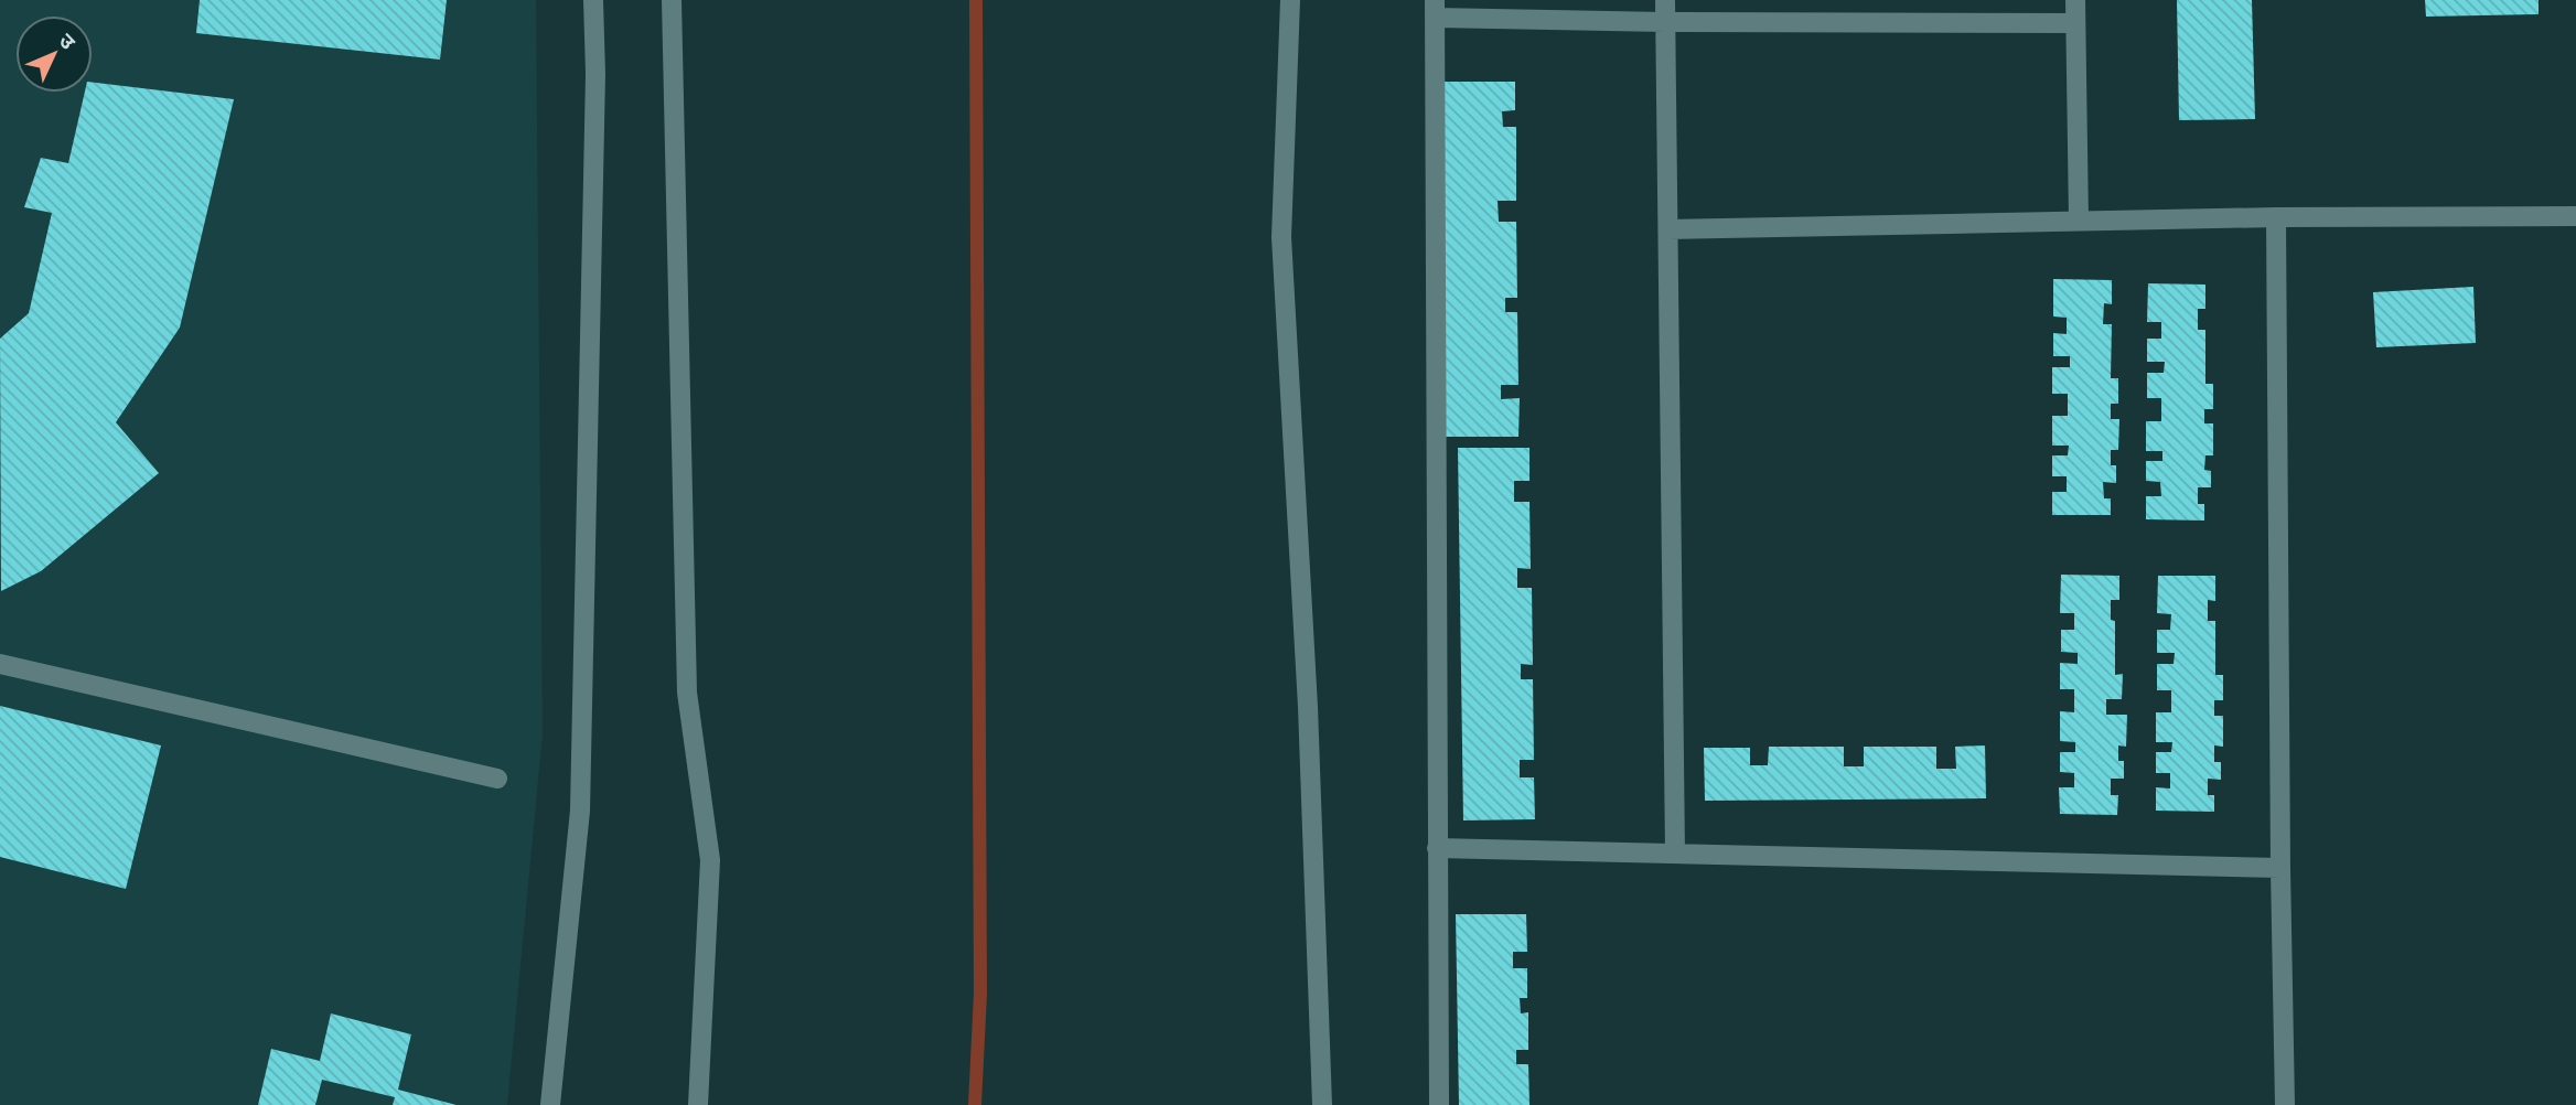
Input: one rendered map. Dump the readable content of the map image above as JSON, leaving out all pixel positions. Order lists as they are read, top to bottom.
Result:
{
  "north": "top right"
}
